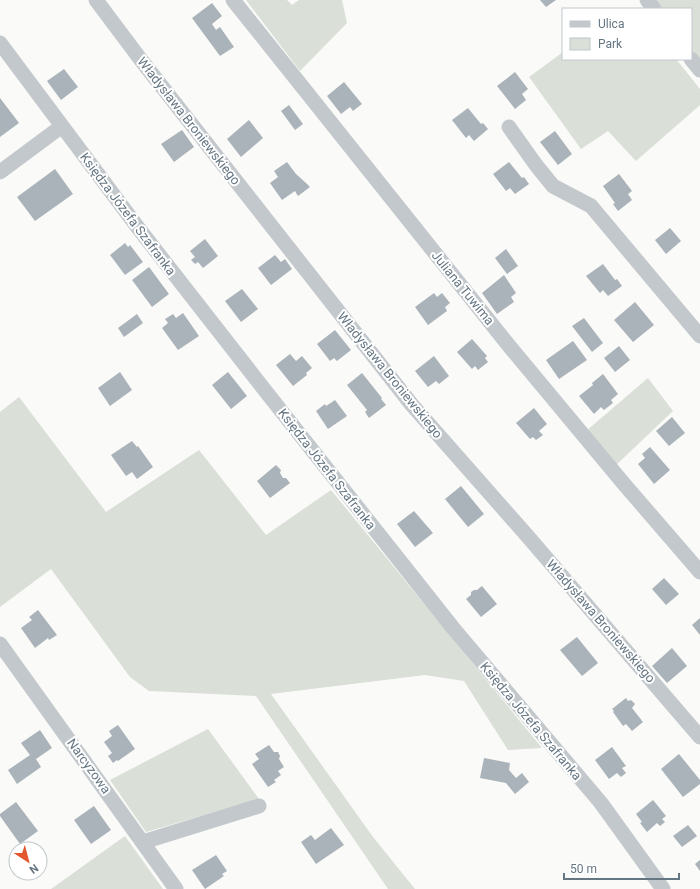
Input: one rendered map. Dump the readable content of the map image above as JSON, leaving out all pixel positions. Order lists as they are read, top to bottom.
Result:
{
  "streets": {
    "street": [
      "Władysława Broniewskiego",
      "Księdza Józefa Szafranka",
      "Juliana Tuwima",
      "Narcyzowa"
    ]
  },
  "legend": ["Ulica", "Park"],
  "scale_bar": "50 m",
  "north": "bottom right"
}
